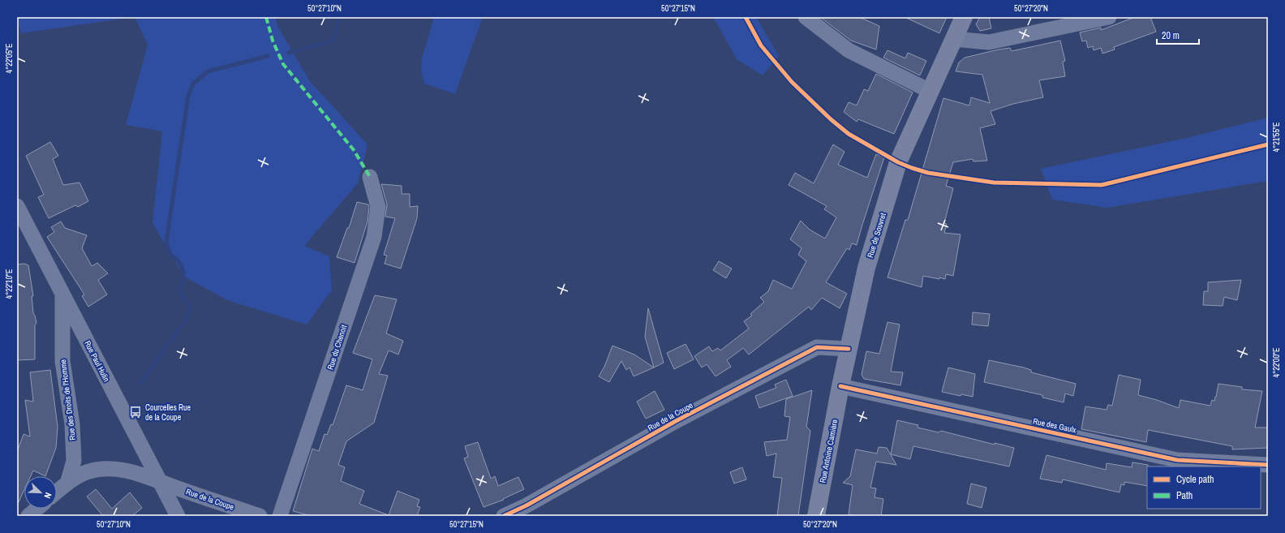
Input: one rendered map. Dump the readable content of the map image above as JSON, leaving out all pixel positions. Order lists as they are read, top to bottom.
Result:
{
  "streets": {
    "main road": ["Rue de Souvret", "Rue Antoine Carnière"],
    "street": [
      "Rue du Chenoit",
      "Rue Paul Hulin",
      "Rue des Droits de l'Homme",
      "Rue de la Coupe",
      "Rue des Gaulx"
    ]
  },
  "crossings": [
    ["Rue de Souvret", "Rue de la Coupe"],
    ["Rue de Souvret", "Rue des Gaulx"],
    ["Rue de Souvret", "Rue Antoine Carnière"],
    ["Rue Paul Hulin", "Rue des Droits de l'Homme"],
    ["Rue Paul Hulin", "Rue de la Coupe"],
    ["Rue des Droits de l'Homme", "Rue de la Coupe"],
    ["Rue des Gaulx", "Rue Antoine Carnière"]
  ],
  "places": {
    "bus stop": ["Courcelles Rue de la Coupe"]
  },
  "legend": ["Cycle path", "Path"],
  "scale_bar": "20 m",
  "north": "bottom right",
  "coordinates": [
    "50°27'10\"N",
    "50°27'15\"N",
    "50°27'20\"N",
    "4°22'05\"E",
    "4°21'55\"E",
    "4°22'10\"E",
    "4°22'00\"E"
  ]
}
